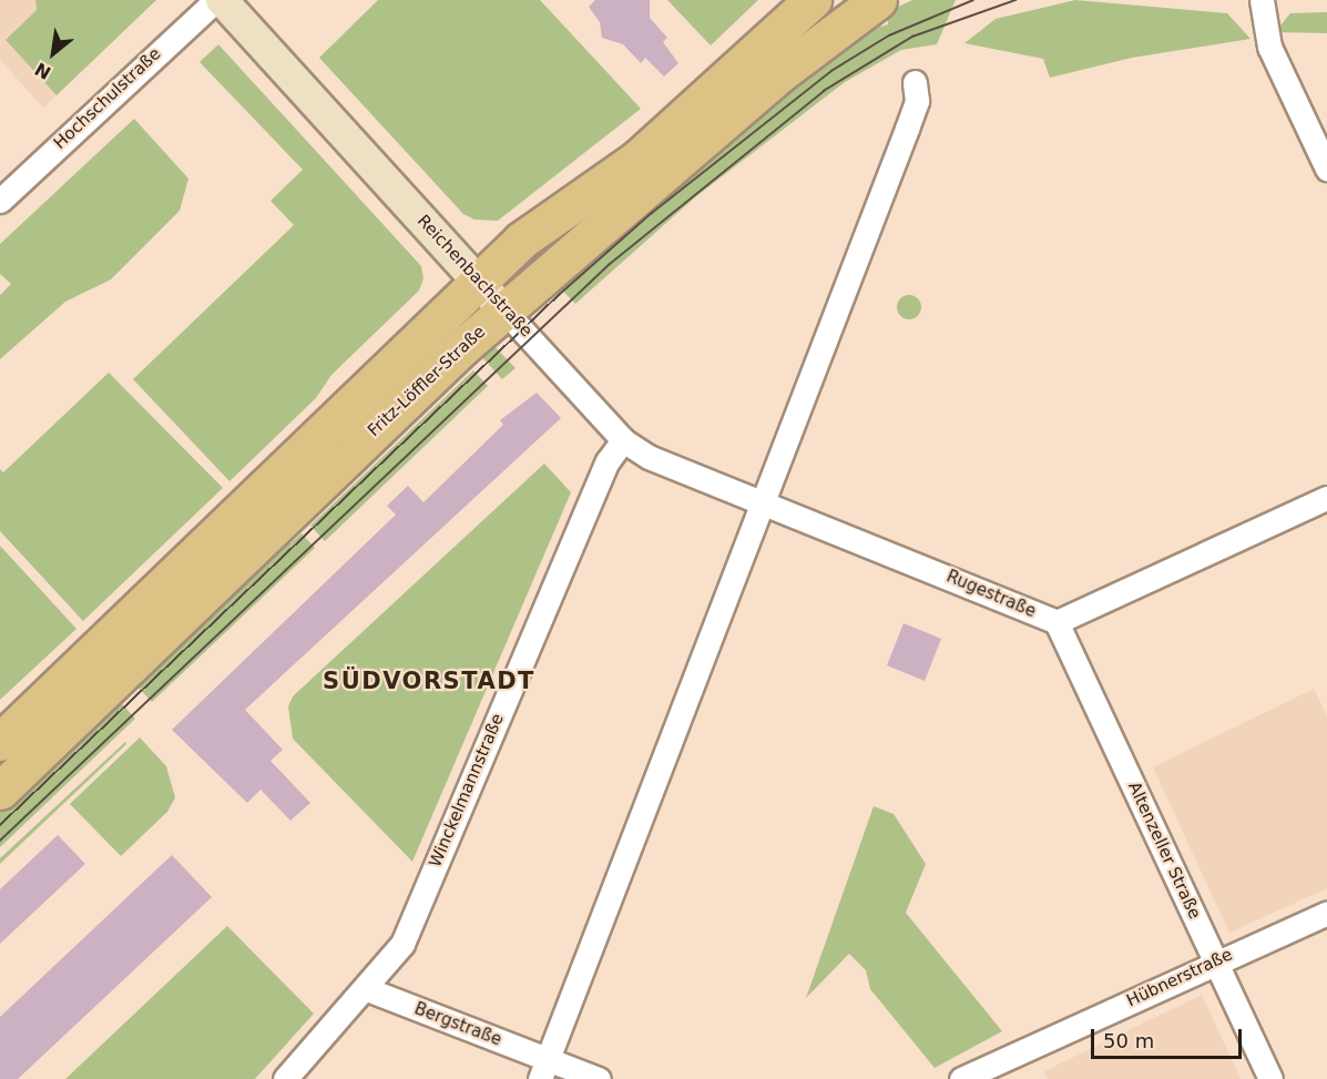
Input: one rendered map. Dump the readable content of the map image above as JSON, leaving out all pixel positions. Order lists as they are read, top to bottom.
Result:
{
  "streets": {
    "main road": ["Fritz-Löffler-Straße"],
    "street": [
      "Hochschulstraße",
      "Reichenbachstraße",
      "Rugestraße",
      "Winckelmannstraße",
      "Altenzeller Straße",
      "Hübnerstraße",
      "Bergstraße"
    ]
  },
  "crossings": [
    ["Reichenbachstraße", "Fritz-Löffler-Straße"],
    ["Reichenbachstraße", "Rugestraße"],
    ["Reichenbachstraße", "Winckelmannstraße"],
    ["Rugestraße", "Altenzeller Straße"],
    ["Winckelmannstraße", "Bergstraße"],
    ["Altenzeller Straße", "Hübnerstraße"]
  ],
  "districts": ["SÜDVORSTADT"],
  "scale_bar": "50 m",
  "north": "bottom left"
}
